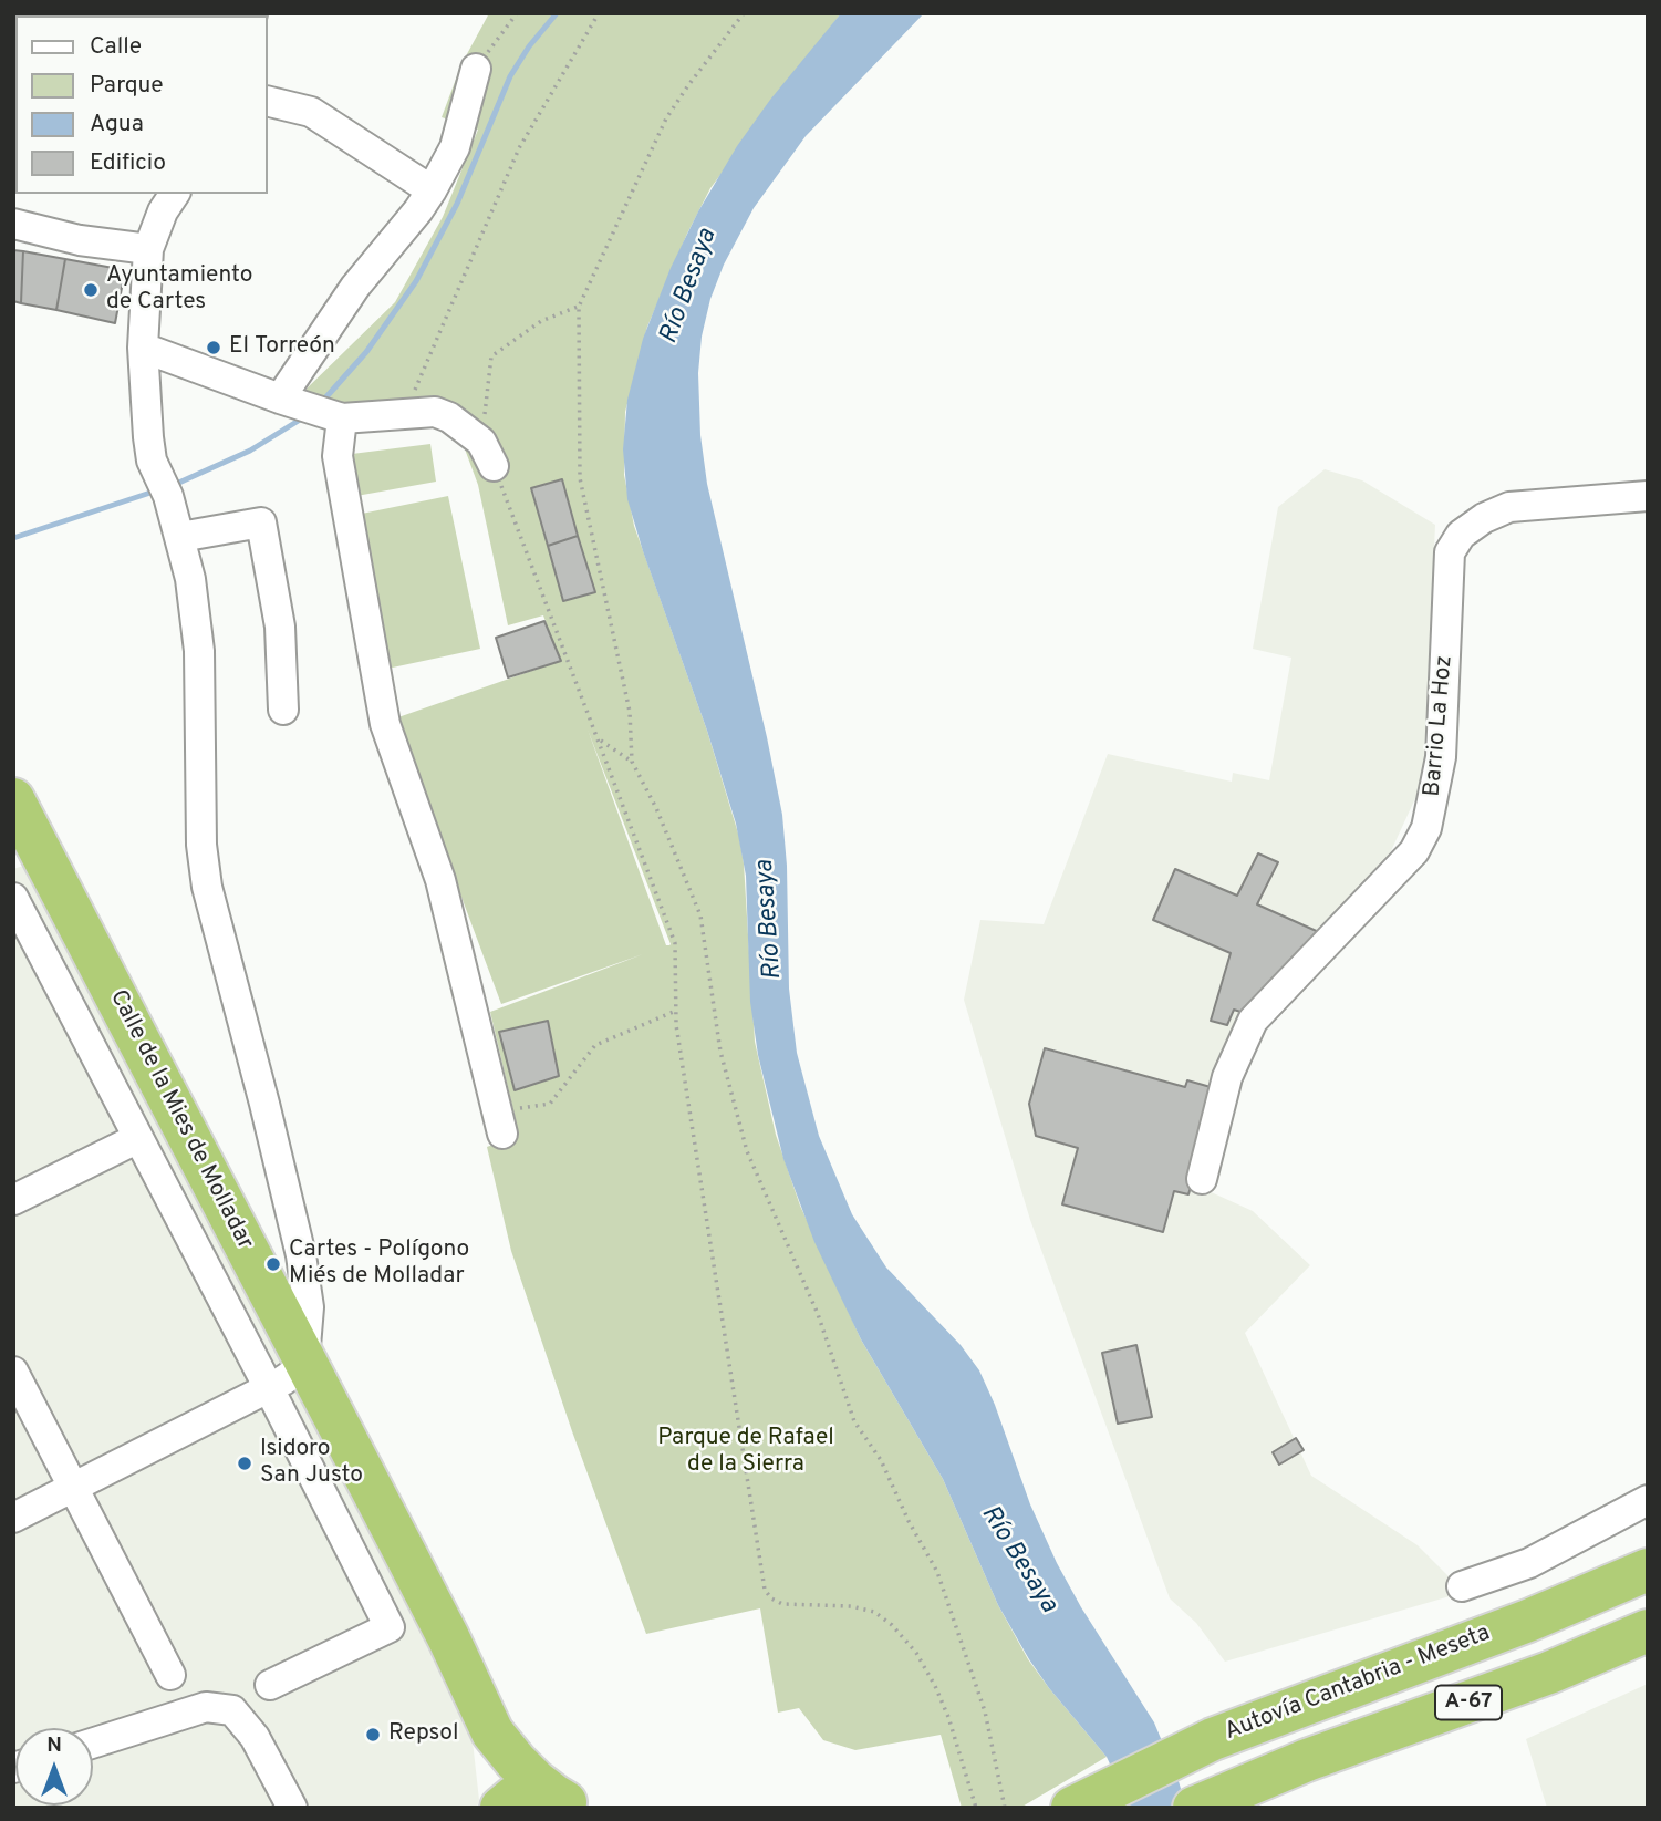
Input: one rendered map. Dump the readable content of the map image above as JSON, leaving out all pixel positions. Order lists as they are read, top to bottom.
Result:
{
  "streets": {
    "highway": ["Calle de la Mies de Molladar", "Autovía Cantabria - Meseta", "A-67"],
    "street": ["Barrio La Hoz"]
  },
  "water": ["Río Besaya"],
  "parks": ["Parque de Rafael de la Sierra"],
  "places": [
    "Ayuntamiento de Cartes",
    "El Torreón",
    "Cartes - Polígono Miés de Molladar",
    "Isidoro San Justo",
    "Repsol"
  ],
  "legend": [
    "Calle",
    "Parque",
    "Agua",
    "Edificio"
  ],
  "north": "top"
}
